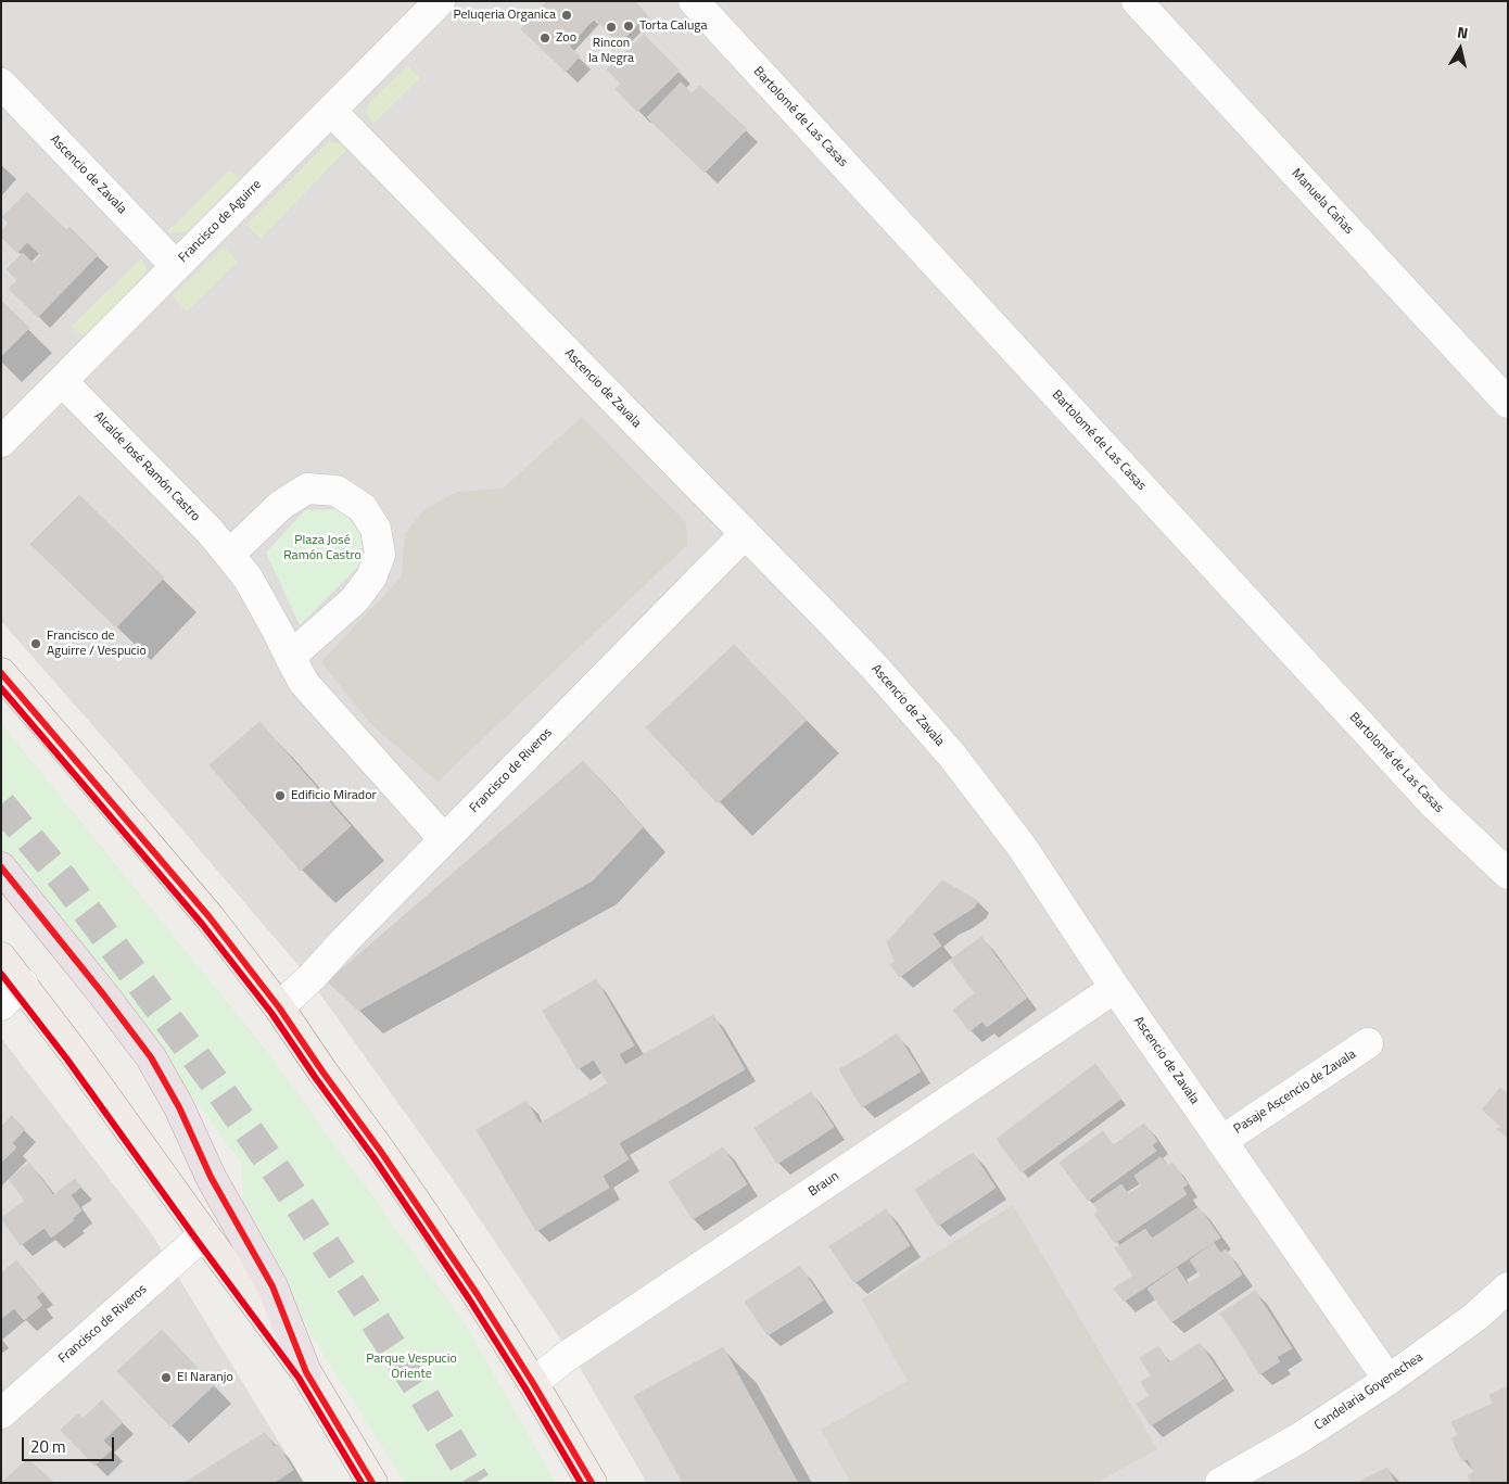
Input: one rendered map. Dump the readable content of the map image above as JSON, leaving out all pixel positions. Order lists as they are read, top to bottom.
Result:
{
  "streets": {
    "street": [
      "Bartolomé de Las Casas",
      "Ascencio de Zavala",
      "Manuela Cañas",
      "Francisco de Aguirre",
      "Alcalde José Ramón Castro",
      "Francisco de Riveros",
      "Pasaje Ascencio de Zavala",
      "Braun",
      "Candelaria Goyenechea"
    ]
  },
  "crossings": [
    ["Ascencio de Zavala", "Francisco de Aguirre"],
    ["Ascencio de Zavala", "Francisco de Riveros"],
    ["Ascencio de Zavala", "Pasaje Ascencio de Zavala"],
    ["Ascencio de Zavala", "Braun"],
    ["Ascencio de Zavala", "Candelaria Goyenechea"],
    ["Francisco de Aguirre", "Alcalde José Ramón Castro"],
    ["Alcalde José Ramón Castro", "Francisco de Riveros"]
  ],
  "parks": ["Plaza José Ramón Castro", "Parque Vespucio Oriente"],
  "places": [
    "Peluqeria Organica",
    "Torta Caluga",
    "Rincon la Negra",
    "Zoo",
    "Francisco de Aguirre / Vespucio",
    "Edificio Mirador",
    "El Naranjo"
  ],
  "scale_bar": "20 m",
  "north": "top"
}
